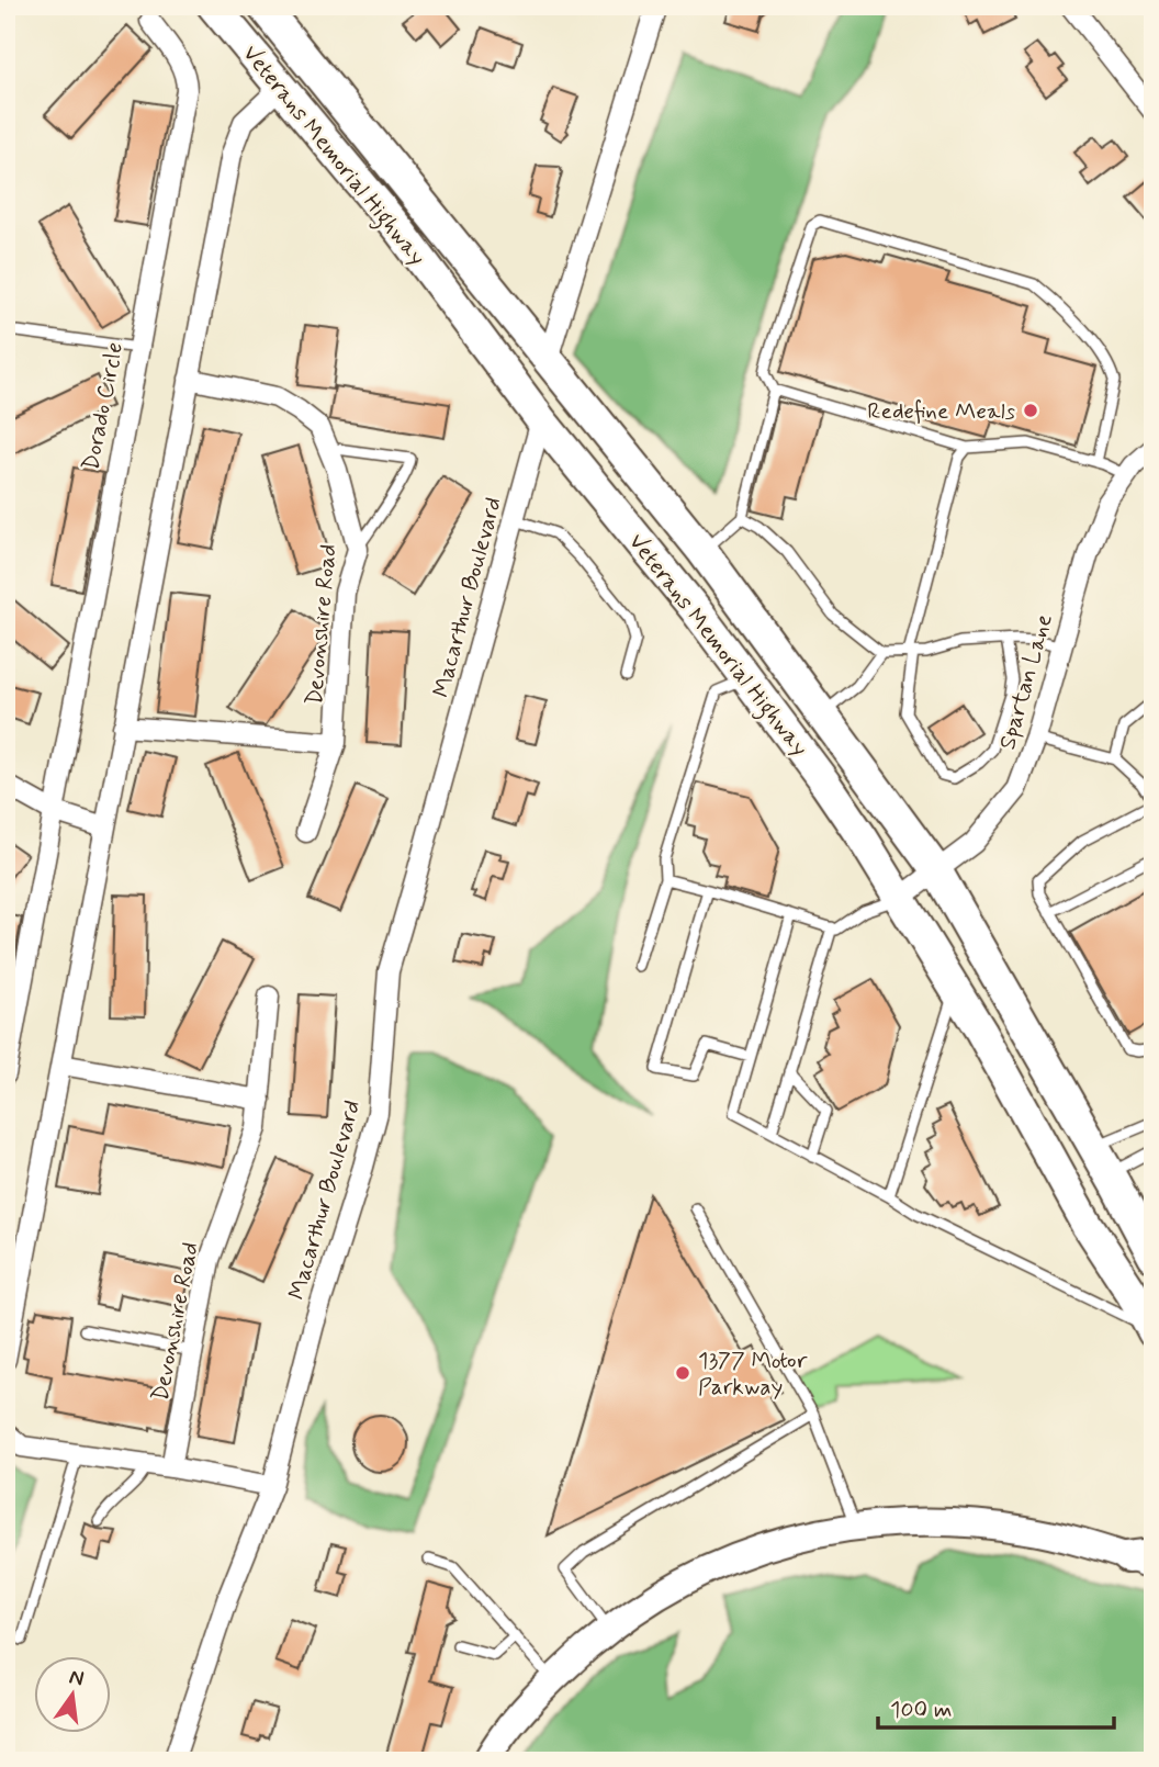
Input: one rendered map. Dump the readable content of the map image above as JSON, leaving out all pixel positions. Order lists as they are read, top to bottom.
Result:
{
  "streets": {
    "highway": ["Veterans Memorial Highway"],
    "street": [
      "Dorado Circle",
      "Macarthur Boulevard",
      "Devonshire Road",
      "Spartan Lane"
    ]
  },
  "crossings": [
    ["Veterans Memorial Highway", "Macarthur Boulevard"],
    ["Veterans Memorial Highway", "Spartan Lane"]
  ],
  "places": ["Redefine Meals", "1377 Motor Parkway"],
  "scale_bar": "100 m",
  "north": "top"
}
